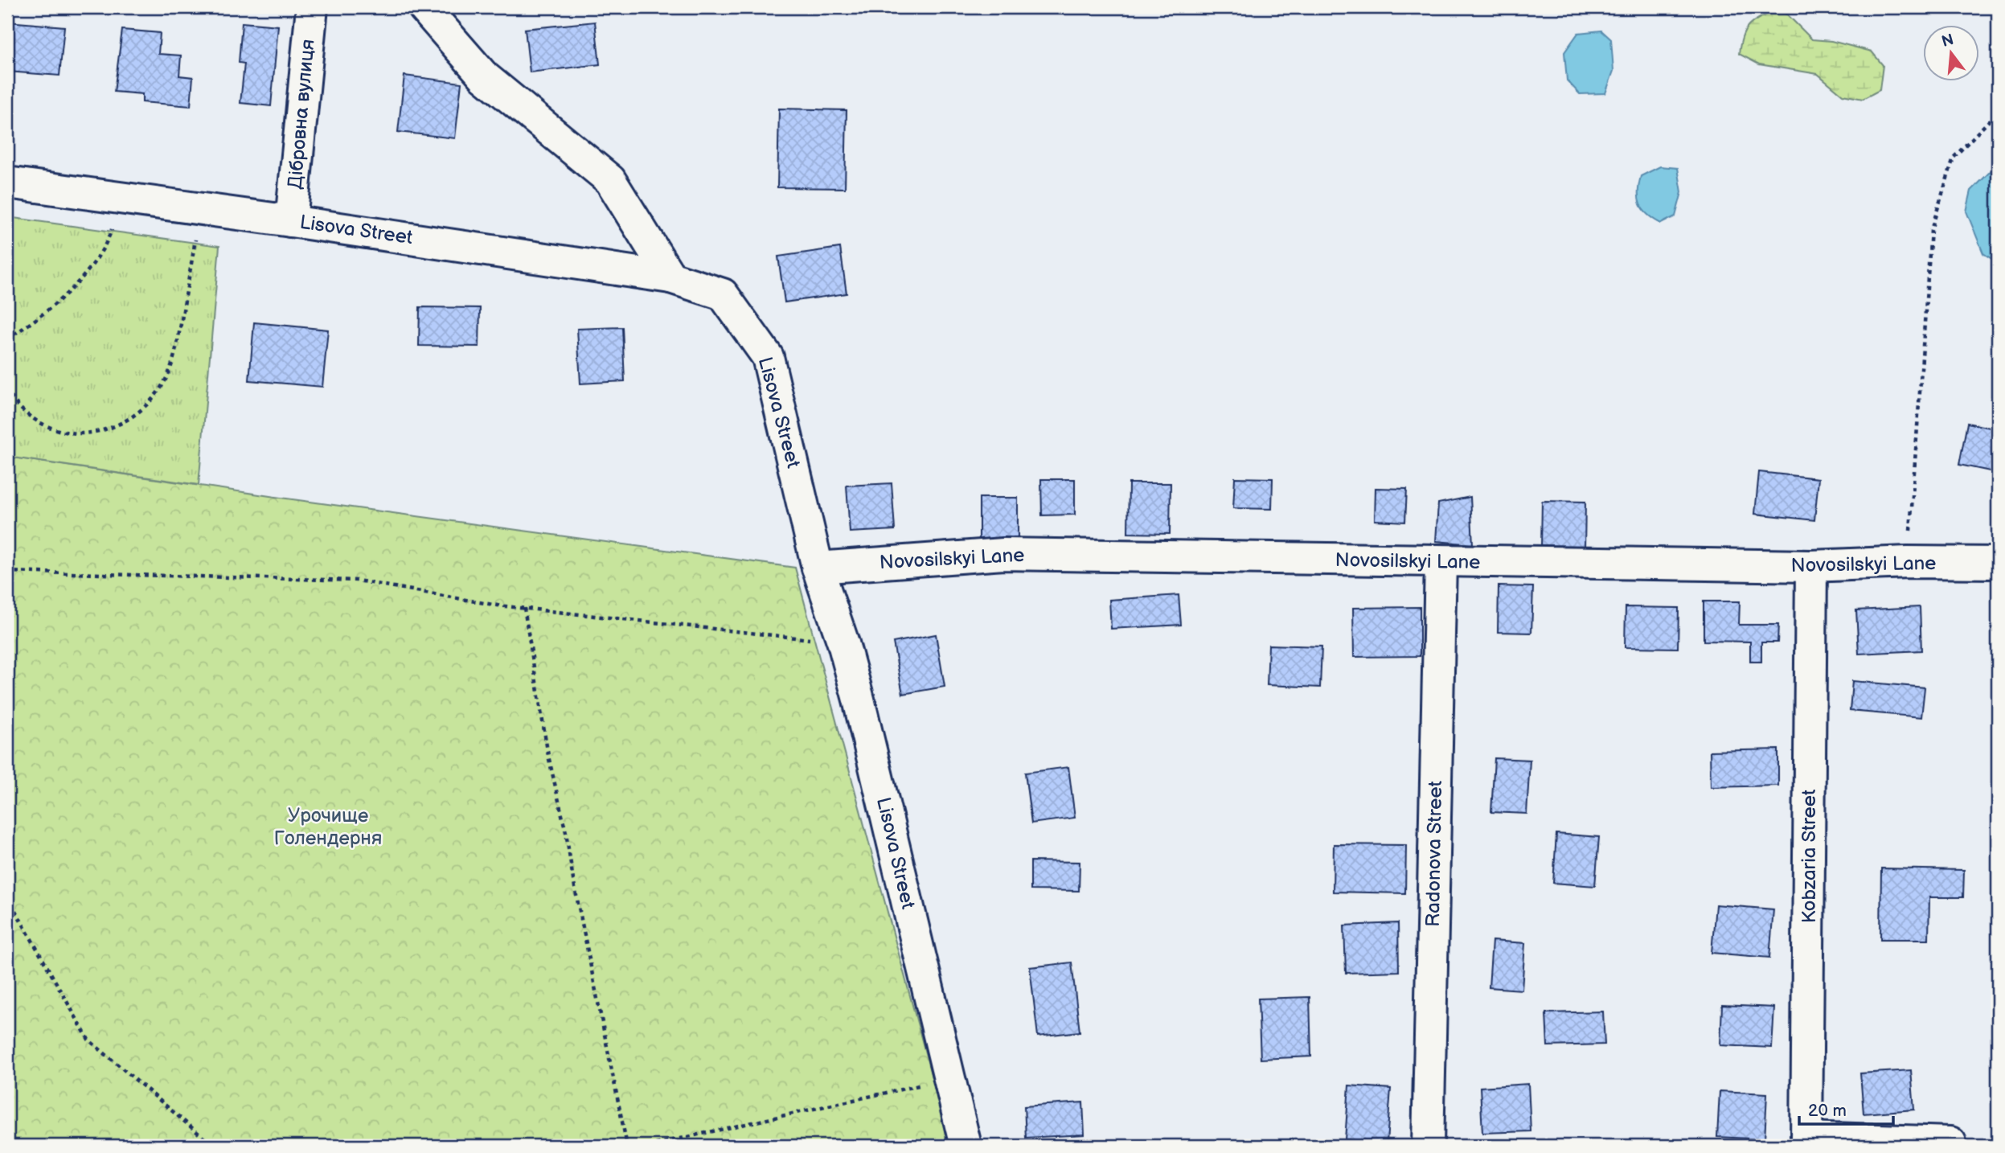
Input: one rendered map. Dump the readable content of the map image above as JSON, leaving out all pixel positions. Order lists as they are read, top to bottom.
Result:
{
  "streets": {
    "street": [
      "Дібровна вулиця",
      "Lisova Street",
      "Novosilskyi Lane",
      "Radonova Street",
      "Kobzaria Street"
    ]
  },
  "crossings": [
    ["Дібровна вулиця", "Lisova Street"],
    ["Lisova Street", "Novosilskyi Lane"],
    ["Novosilskyi Lane", "Radonova Street"],
    ["Novosilskyi Lane", "Kobzaria Street"]
  ],
  "parks": ["Урочище Голендерня"],
  "scale_bar": "20 m",
  "north": "top"
}
